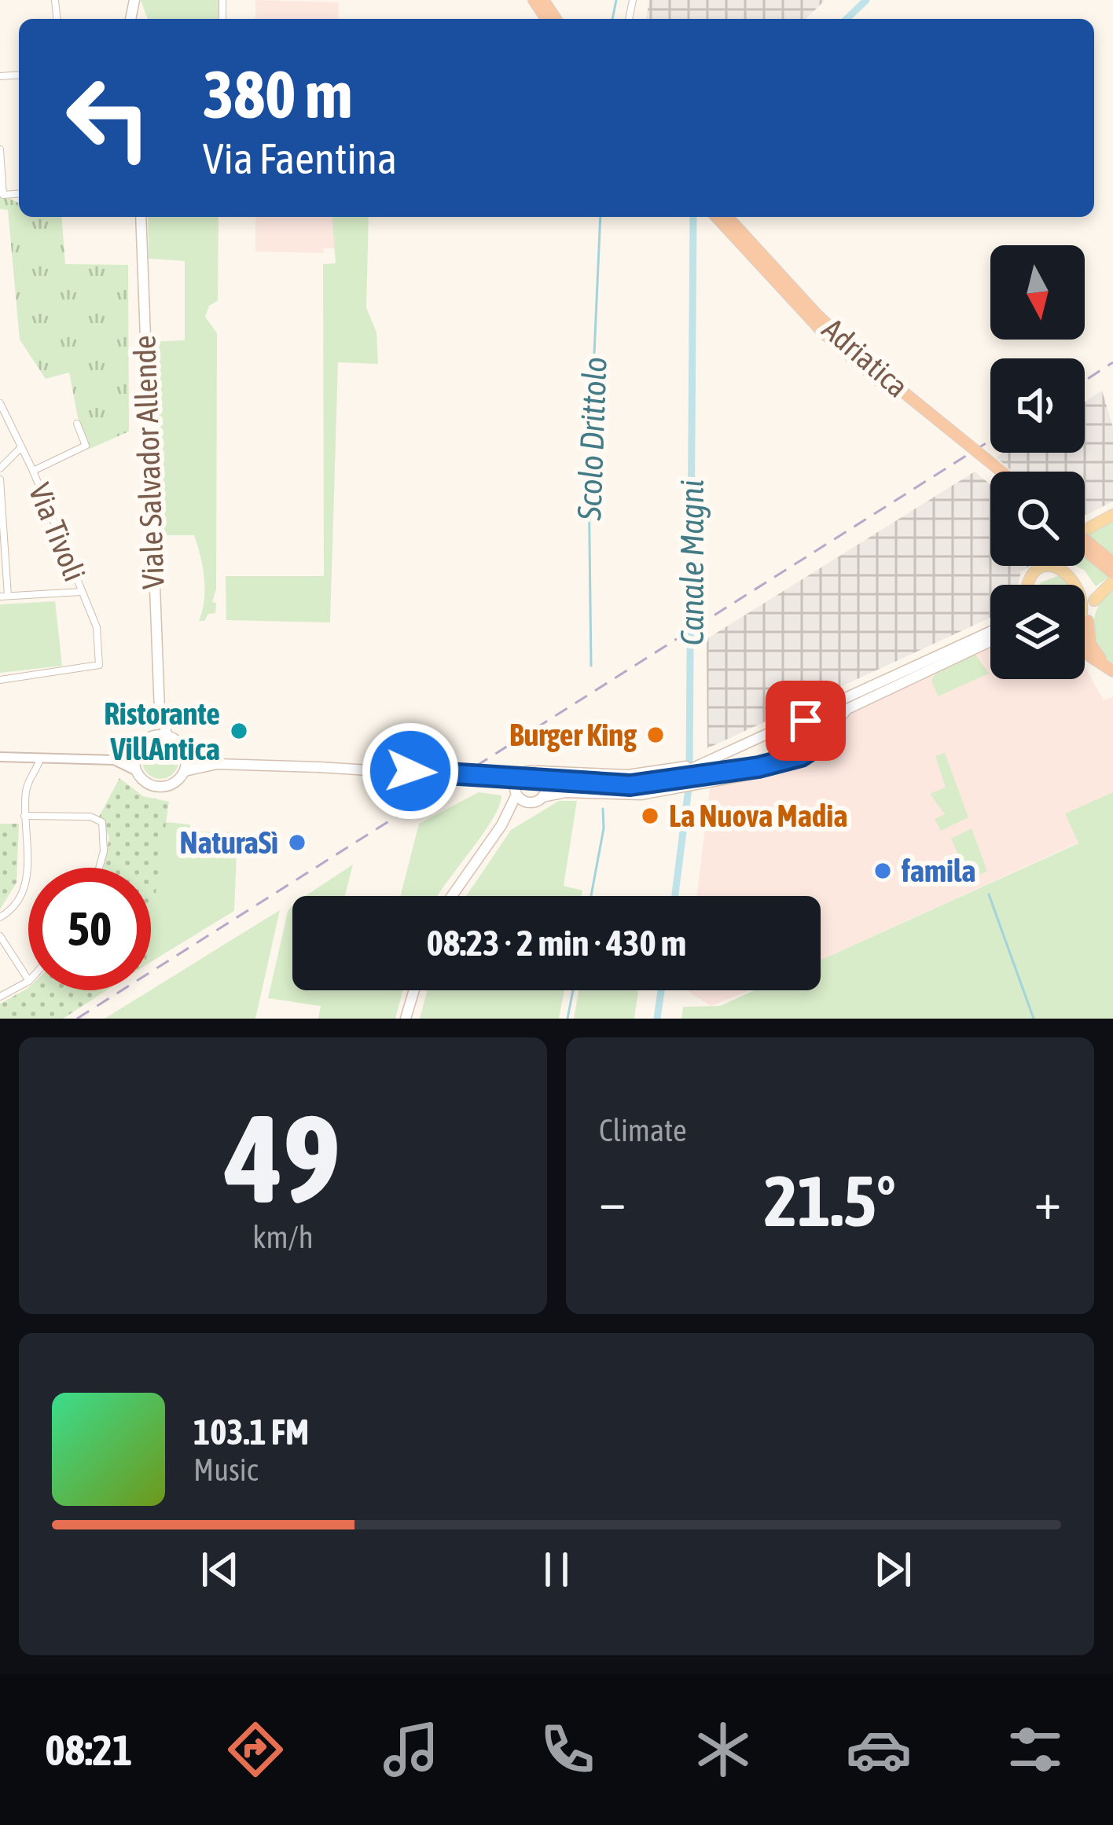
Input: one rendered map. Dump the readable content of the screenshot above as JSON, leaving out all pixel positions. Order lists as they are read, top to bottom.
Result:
{
  "streets": {
    "highway": ["Adriatica"],
    "main road": ["Viale Salvador Allende"],
    "street": ["Via Tivoli"]
  },
  "water": ["Scolo Drittolo", "Canale Magni"],
  "places": [
    "Ristorante VillAntica",
    "Burger King",
    "La Nuova Madia",
    "NaturaSì",
    "famila"
  ],
  "north": "bottom",
  "page": {
    "turn": ["380 m", "Via Faentina"],
    "limit": "50",
    "trip": "08:23 · 2 min · 430 m",
    "tile": [
      ["49", "km/h"],
      "Climate"
    ],
    "heat": ["−", "21.5°", "+"],
    "song": ["103.1 FM", "Music"],
    "tabs": "08:21"
  }
}
